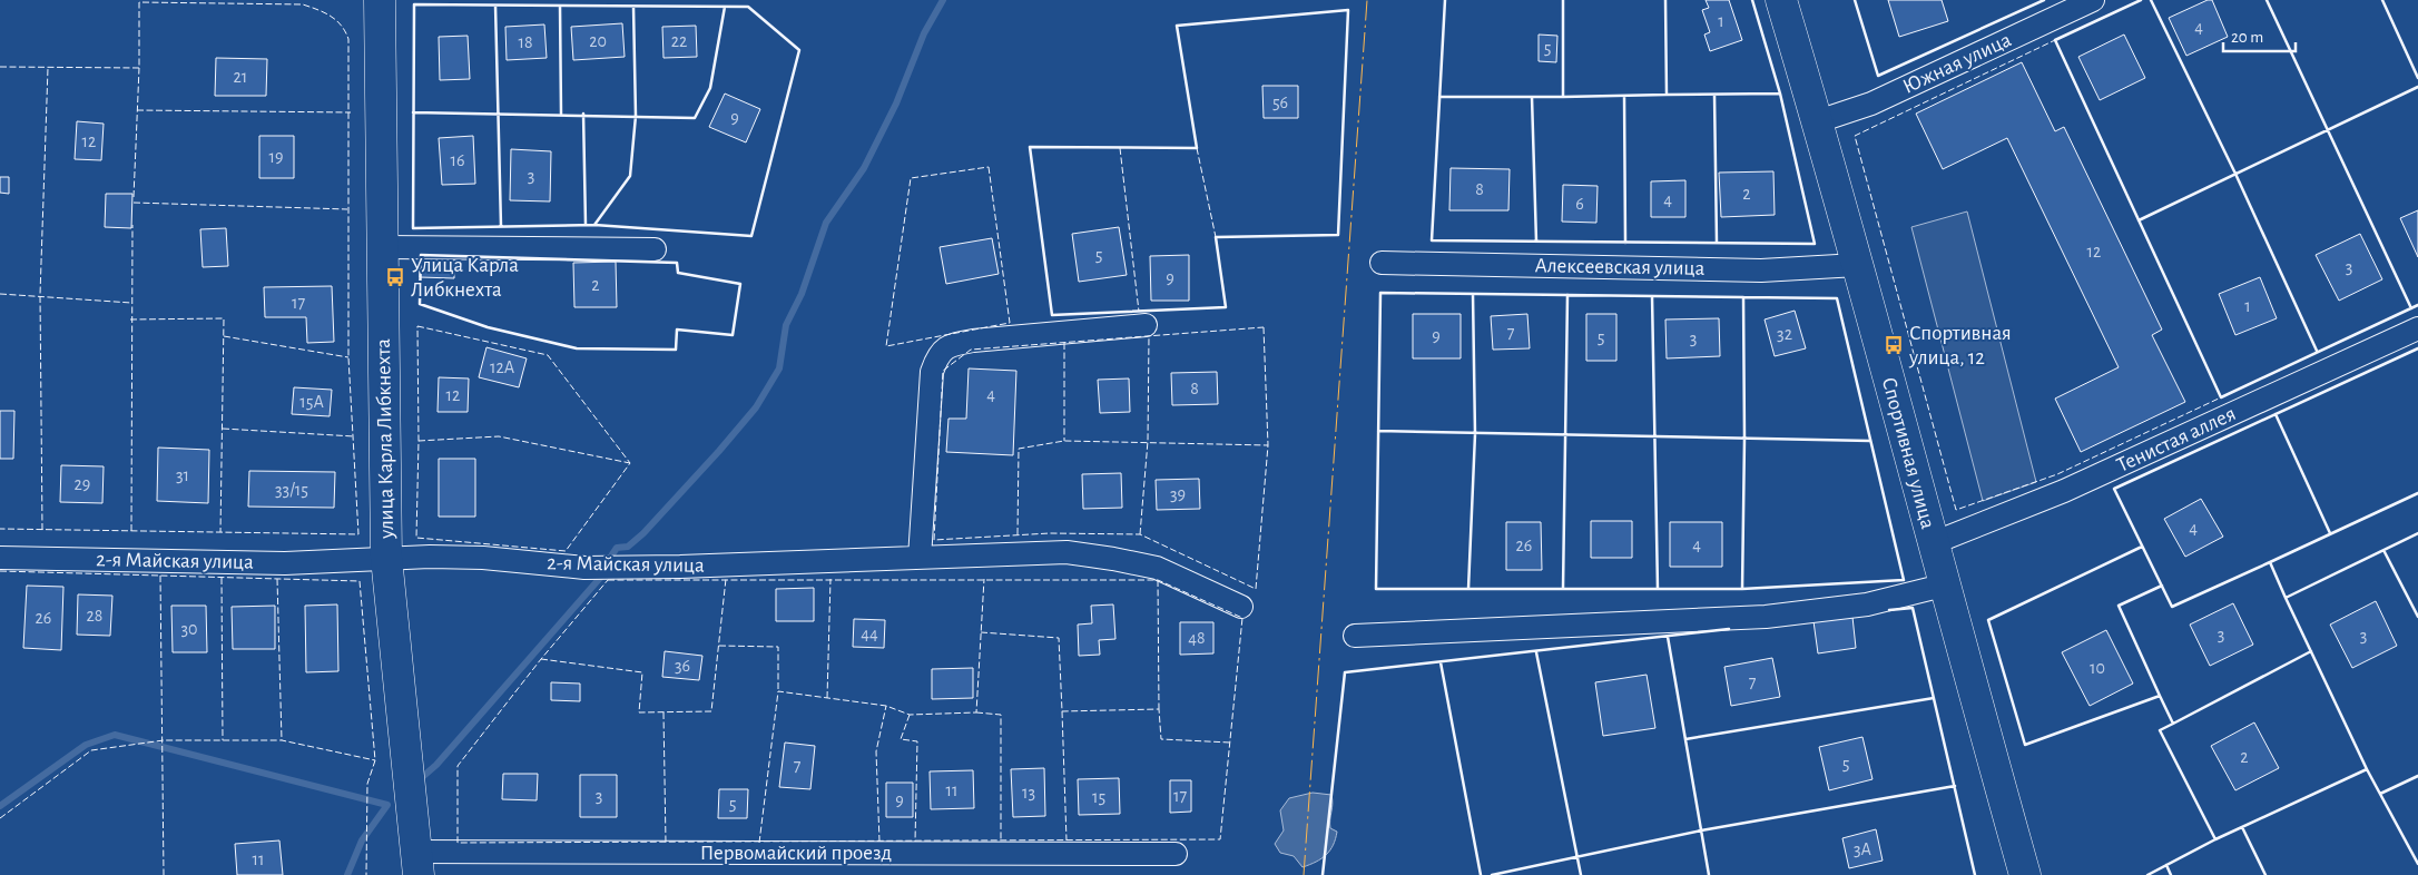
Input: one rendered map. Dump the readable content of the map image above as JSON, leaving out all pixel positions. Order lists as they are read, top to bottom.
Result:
{
  "streets": {
    "street": [
      "Южная улица",
      "Алексеевская улица",
      "улица Карла Либкнехта",
      "Тенистая аллея",
      "Спортивная улица",
      "2-я Майская улица",
      "Первомайский проезд"
    ]
  },
  "crossings": [
    ["Южная улица", "Спортивная улица"],
    ["Алексеевская улица", "Спортивная улица"],
    ["улица Карла Либкнехта", "2-я Майская улица"],
    ["улица Карла Либкнехта", "Первомайский проезд"],
    ["Тенистая аллея", "Спортивная улица"]
  ],
  "places": {
    "bus stop": ["Улица Карла Либкнехта", "Спортивная улица, 12"]
  },
  "house_numbers": [
    "1",
    "4",
    "20",
    "22",
    "18",
    "5",
    "21",
    "56",
    "9",
    "12",
    "19",
    "16",
    "3",
    "8",
    "2",
    "4",
    "6",
    "12",
    "5",
    "3",
    "9",
    "2",
    "17",
    "1",
    "7",
    "32",
    "9",
    "5",
    "3",
    "12А",
    "8",
    "4",
    "12",
    "15А",
    "31",
    "29",
    "33/15",
    "39",
    "4",
    "4",
    "26",
    "28",
    "26",
    "30",
    "44",
    "3",
    "3",
    "48",
    "36",
    "10",
    "7",
    "2",
    "5",
    "7",
    "11",
    "13",
    "3",
    "17",
    "15",
    "9",
    "5",
    "3А",
    "11"
  ],
  "scale_bar": "20 m"
}
